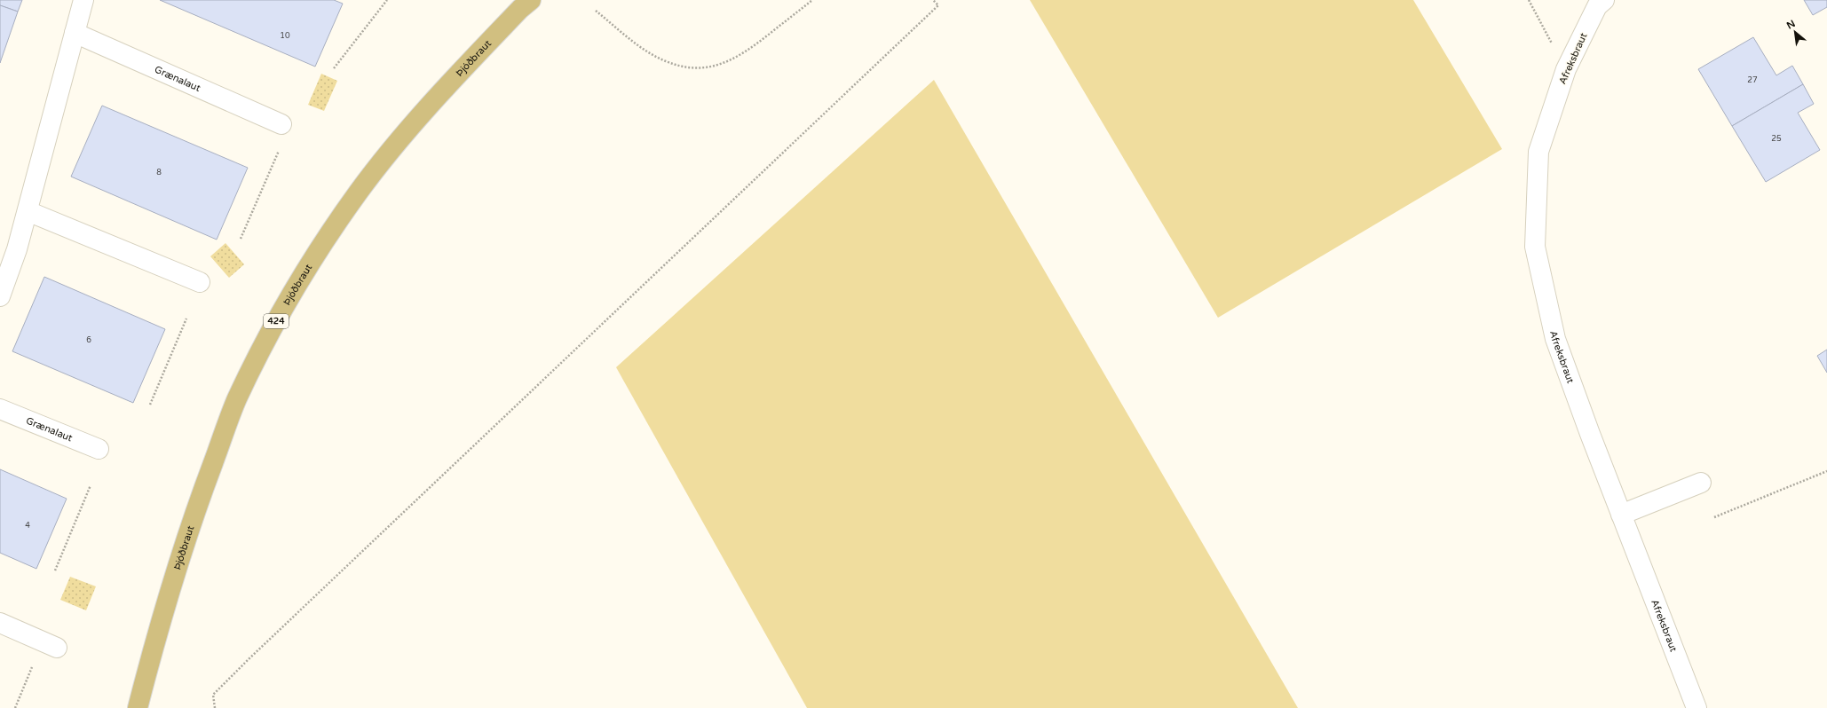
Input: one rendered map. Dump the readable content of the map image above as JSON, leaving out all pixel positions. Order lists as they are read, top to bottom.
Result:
{
  "streets": {
    "main road": ["Þjóðbraut", "424"],
    "street": ["Afreksbraut", "Grænalaut"]
  },
  "house_numbers": [
    "10",
    "27",
    "25",
    "8",
    "6",
    "4"
  ],
  "north": "top left"
}
